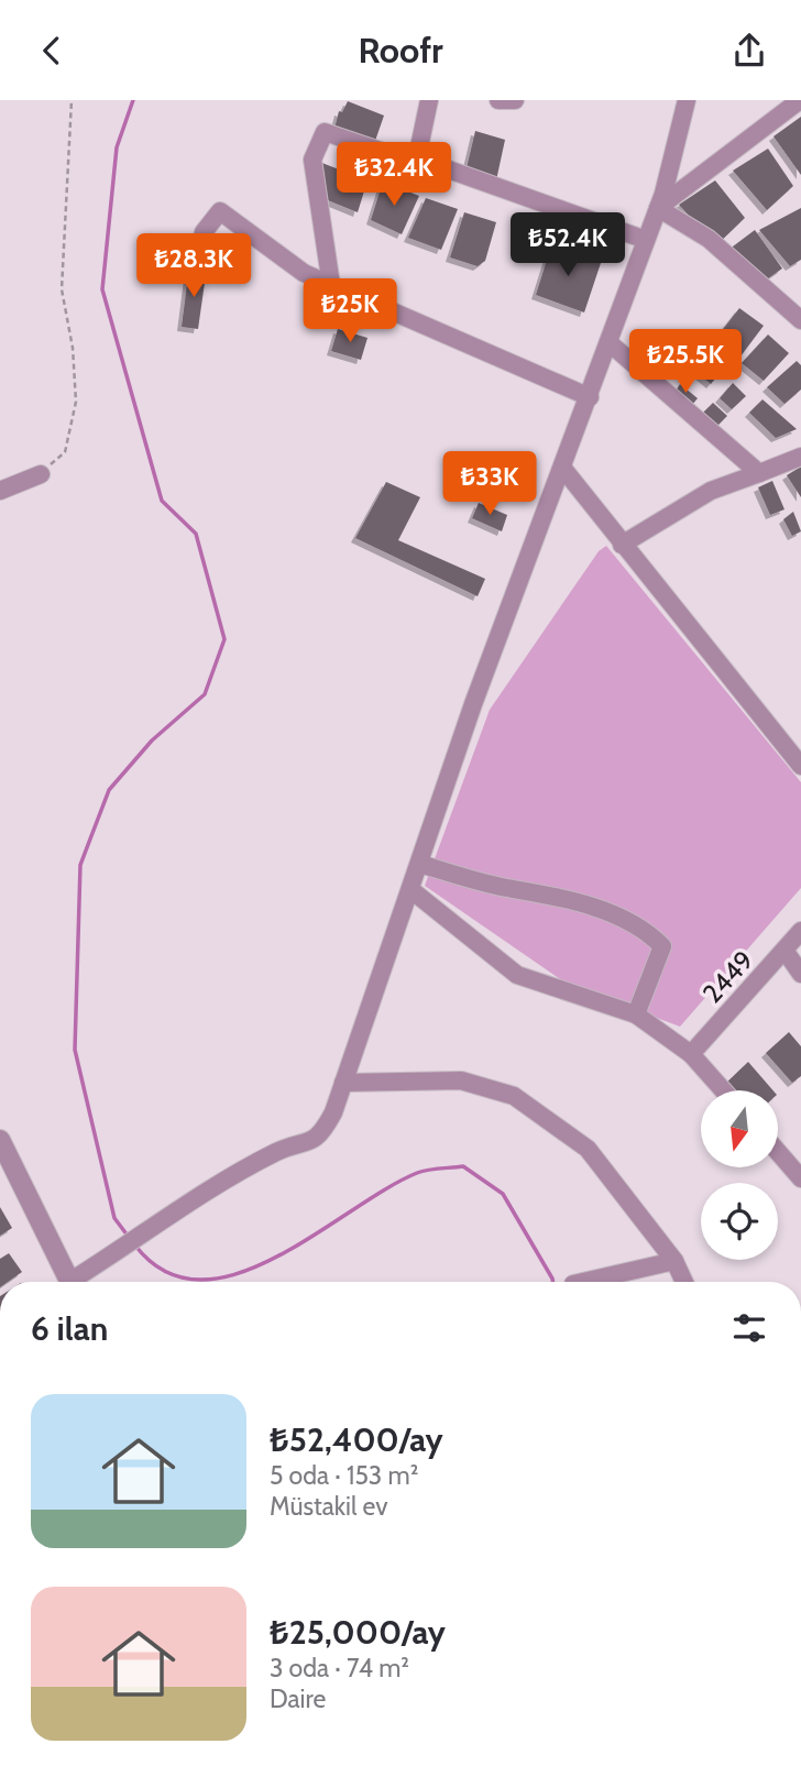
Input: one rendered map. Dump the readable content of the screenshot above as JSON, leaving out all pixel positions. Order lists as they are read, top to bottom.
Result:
{
  "streets": {
    "street": ["2449"]
  },
  "north": "bottom",
  "page": {
    "header": "Roofr",
    "price": [
      "₺32.4K",
      "₺52.4K",
      "₺28.3K",
      "₺25K",
      "₺25.5K",
      "₺33K"
    ],
    "heading": "6 ilan",
    "list": [
      {
        "name": "₺52,400/ay",
        "note": "5 oda · 153 m² · Müstakil ev"
      },
      {
        "name": "₺25,000/ay",
        "note": "3 oda · 74 m² · Daire"
      }
    ]
  }
}
